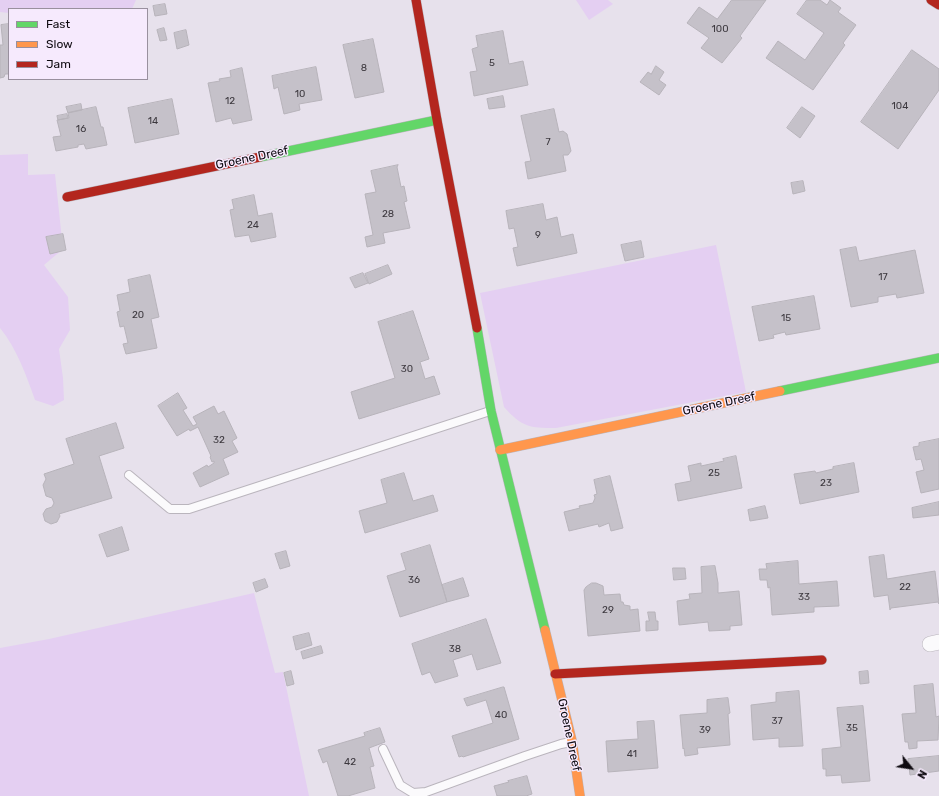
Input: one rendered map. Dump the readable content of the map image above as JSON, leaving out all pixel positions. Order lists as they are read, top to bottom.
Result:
{
  "streets": {
    "street": ["Groene Dreef"]
  },
  "house_numbers": [
    "100",
    "5",
    "8",
    "10",
    "12",
    "104",
    "14",
    "16",
    "7",
    "28",
    "24",
    "9",
    "17",
    "20",
    "15",
    "30",
    "32",
    "25",
    "23",
    "36",
    "22",
    "33",
    "29",
    "38",
    "40",
    "37",
    "35",
    "39",
    "41",
    "42"
  ],
  "legend": ["Fast", "Slow", "Jam"],
  "north": "bottom right"
}
